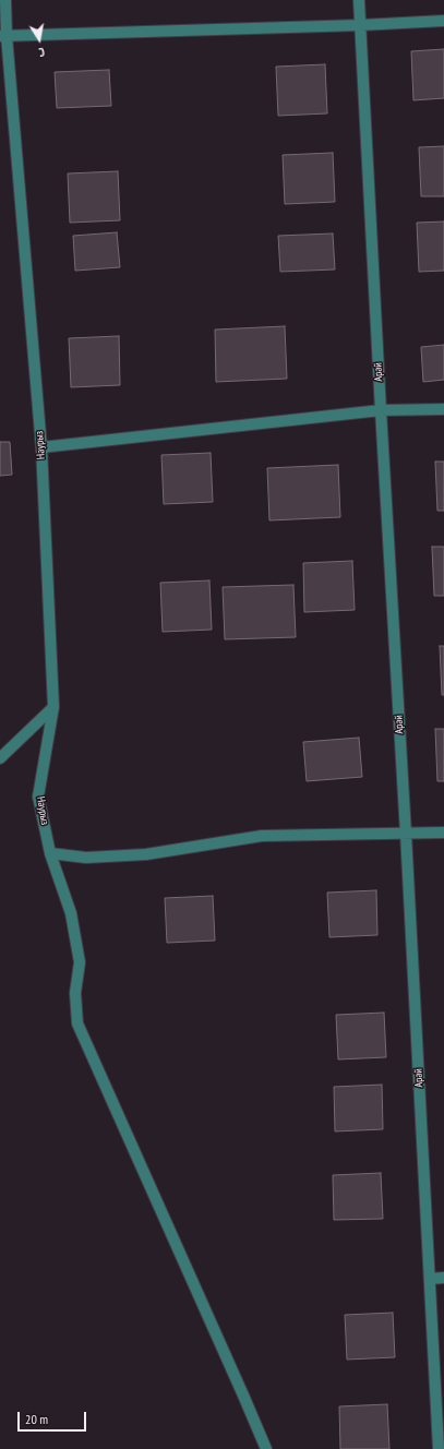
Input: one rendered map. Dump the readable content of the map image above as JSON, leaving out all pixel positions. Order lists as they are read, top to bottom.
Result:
{
  "streets": {
    "street": ["Арай", "Наурыз"]
  },
  "scale_bar": "20 m",
  "north": "bottom"
}
